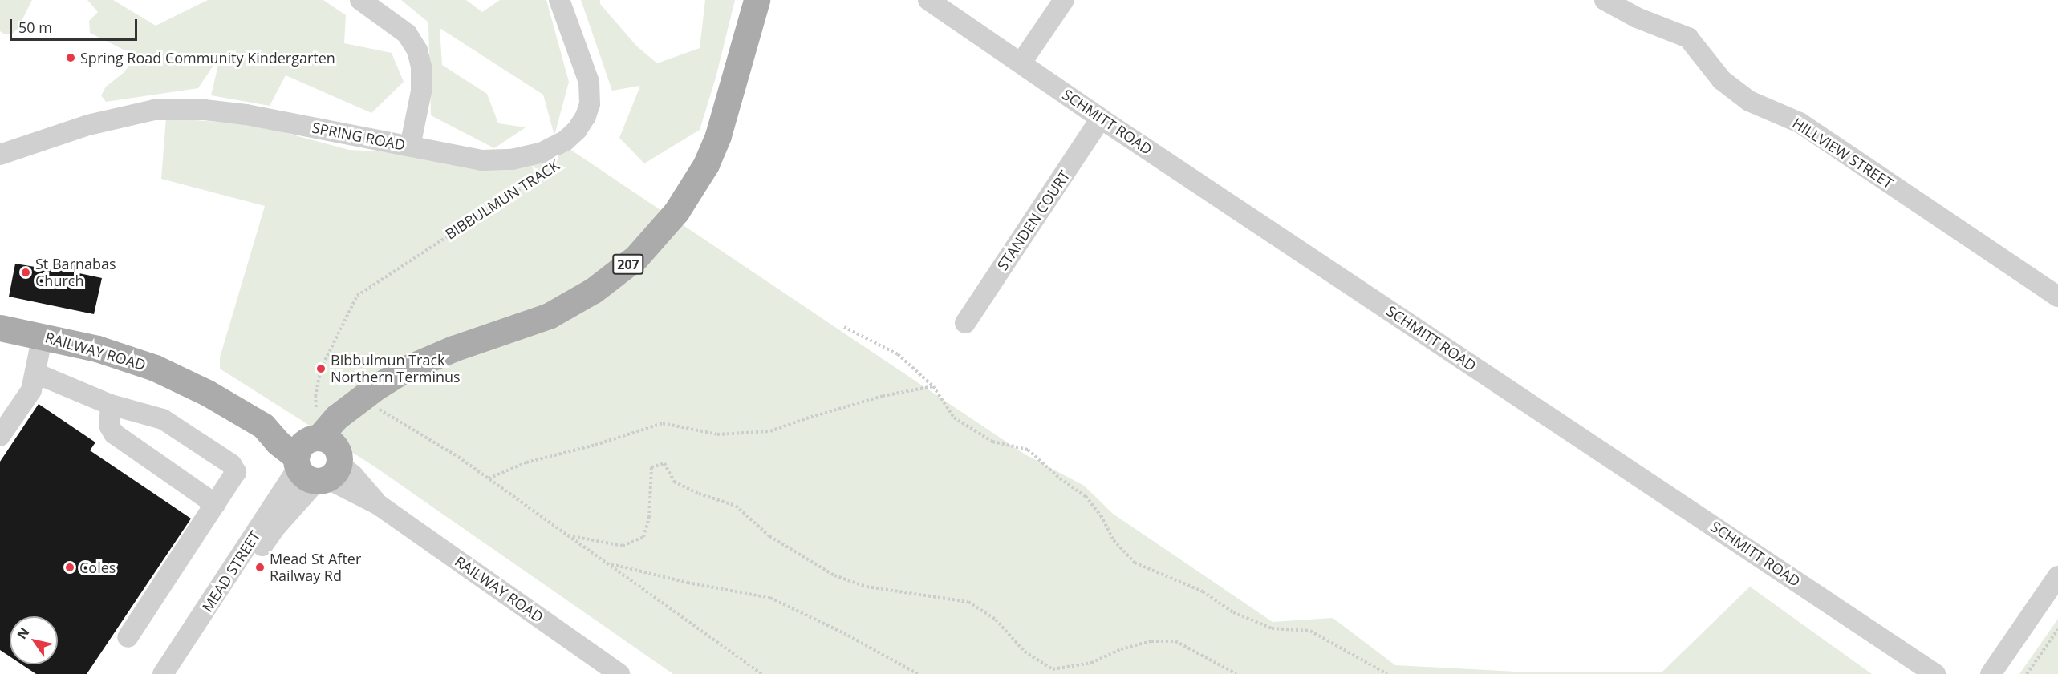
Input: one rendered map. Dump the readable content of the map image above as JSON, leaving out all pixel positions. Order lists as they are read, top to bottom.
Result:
{
  "streets": {
    "main road": ["207", "RAILWAY ROAD"],
    "street": [
      "SCHMITT ROAD",
      "SPRING ROAD",
      "HILLVIEW STREET",
      "STANDEN COURT",
      "MEAD STREET"
    ],
    "path": ["BIBBULMUN TRACK"]
  },
  "crossings": [
    ["SCHMITT ROAD", "STANDEN COURT"],
    ["BIBBULMUN TRACK", "207"],
    ["BIBBULMUN TRACK", "RAILWAY ROAD"],
    ["BIBBULMUN TRACK", "MEAD STREET"],
    ["207", "RAILWAY ROAD"],
    ["207", "MEAD STREET"],
    ["RAILWAY ROAD", "MEAD STREET"]
  ],
  "places": [
    "Spring Road Community Kindergarten",
    "St Barnabas Church",
    "Bibbulmun Track Northern Terminus",
    "Coles",
    "Mead St After Railway Rd"
  ],
  "scale_bar": "50 m",
  "north": "top left"
}
